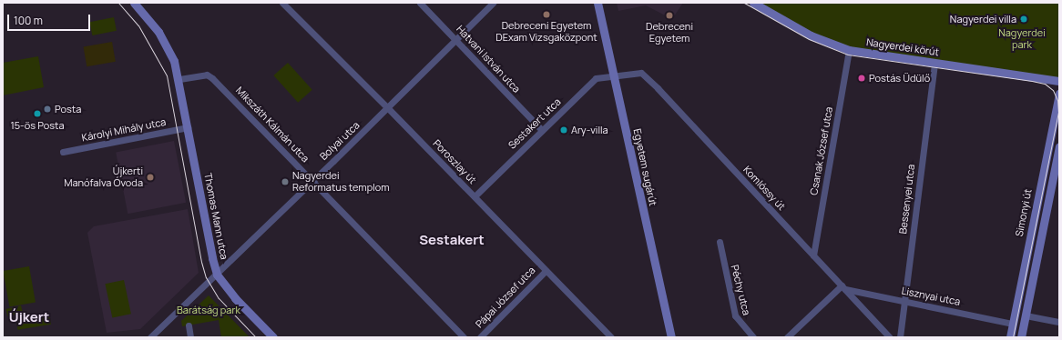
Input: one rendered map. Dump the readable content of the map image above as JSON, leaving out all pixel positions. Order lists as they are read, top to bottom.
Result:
{
  "streets": {
    "street": [
      "Nagyerdei körút",
      "Hatvani István utca",
      "Sestakert utca",
      "Mikszáth Kálmán utca",
      "Károlyi Mihály utca",
      "Bolyai utca",
      "Csanak József utca",
      "Poroszlay út",
      "Egyetem sugárút",
      "Komlóssy út",
      "Bessenyei utca",
      "Simonyi út",
      "Thomas Mann utca",
      "Péchy utca",
      "Lisznyai utca",
      "Pápai József utca"
    ]
  },
  "crossings": [
    ["Nagyerdei körút", "Csanak József utca"],
    ["Nagyerdei körút", "Bessenyei utca"],
    ["Hatvani István utca", "Sestakert utca"],
    ["Hatvani István utca", "Bolyai utca"],
    ["Sestakert utca", "Poroszlay út"],
    ["Sestakert utca", "Egyetem sugárút"],
    ["Sestakert utca", "Komlóssy út"],
    ["Mikszáth Kálmán utca", "Bolyai utca"],
    ["Mikszáth Kálmán utca", "Thomas Mann utca"],
    ["Károlyi Mihály utca", "Thomas Mann utca"],
    ["Bolyai utca", "Poroszlay út"],
    ["Bolyai utca", "Thomas Mann utca"],
    ["Csanak József utca", "Komlóssy út"],
    ["Poroszlay út", "Pápai József utca"],
    ["Egyetem sugárút", "Komlóssy út"],
    ["Komlóssy út", "Lisznyai utca"],
    ["Bessenyei utca", "Lisznyai utca"],
    ["Simonyi út", "Lisznyai utca"]
  ],
  "districts": ["Sestakert", "Újkert"],
  "parks": ["Nagyerdei park", "Barátság park"],
  "places": [
    "Debreceni Egyetem DExam Vizsgaközpont",
    "Debreceni Egyetem",
    "Nagyerdei villa",
    "Postás Üdülő",
    "Posta",
    "15-ös Posta",
    "Ary-villa",
    "Újkerti Manófalva Óvoda",
    "Nagyerdei Reformatus templom"
  ],
  "scale_bar": "100 m"
}
